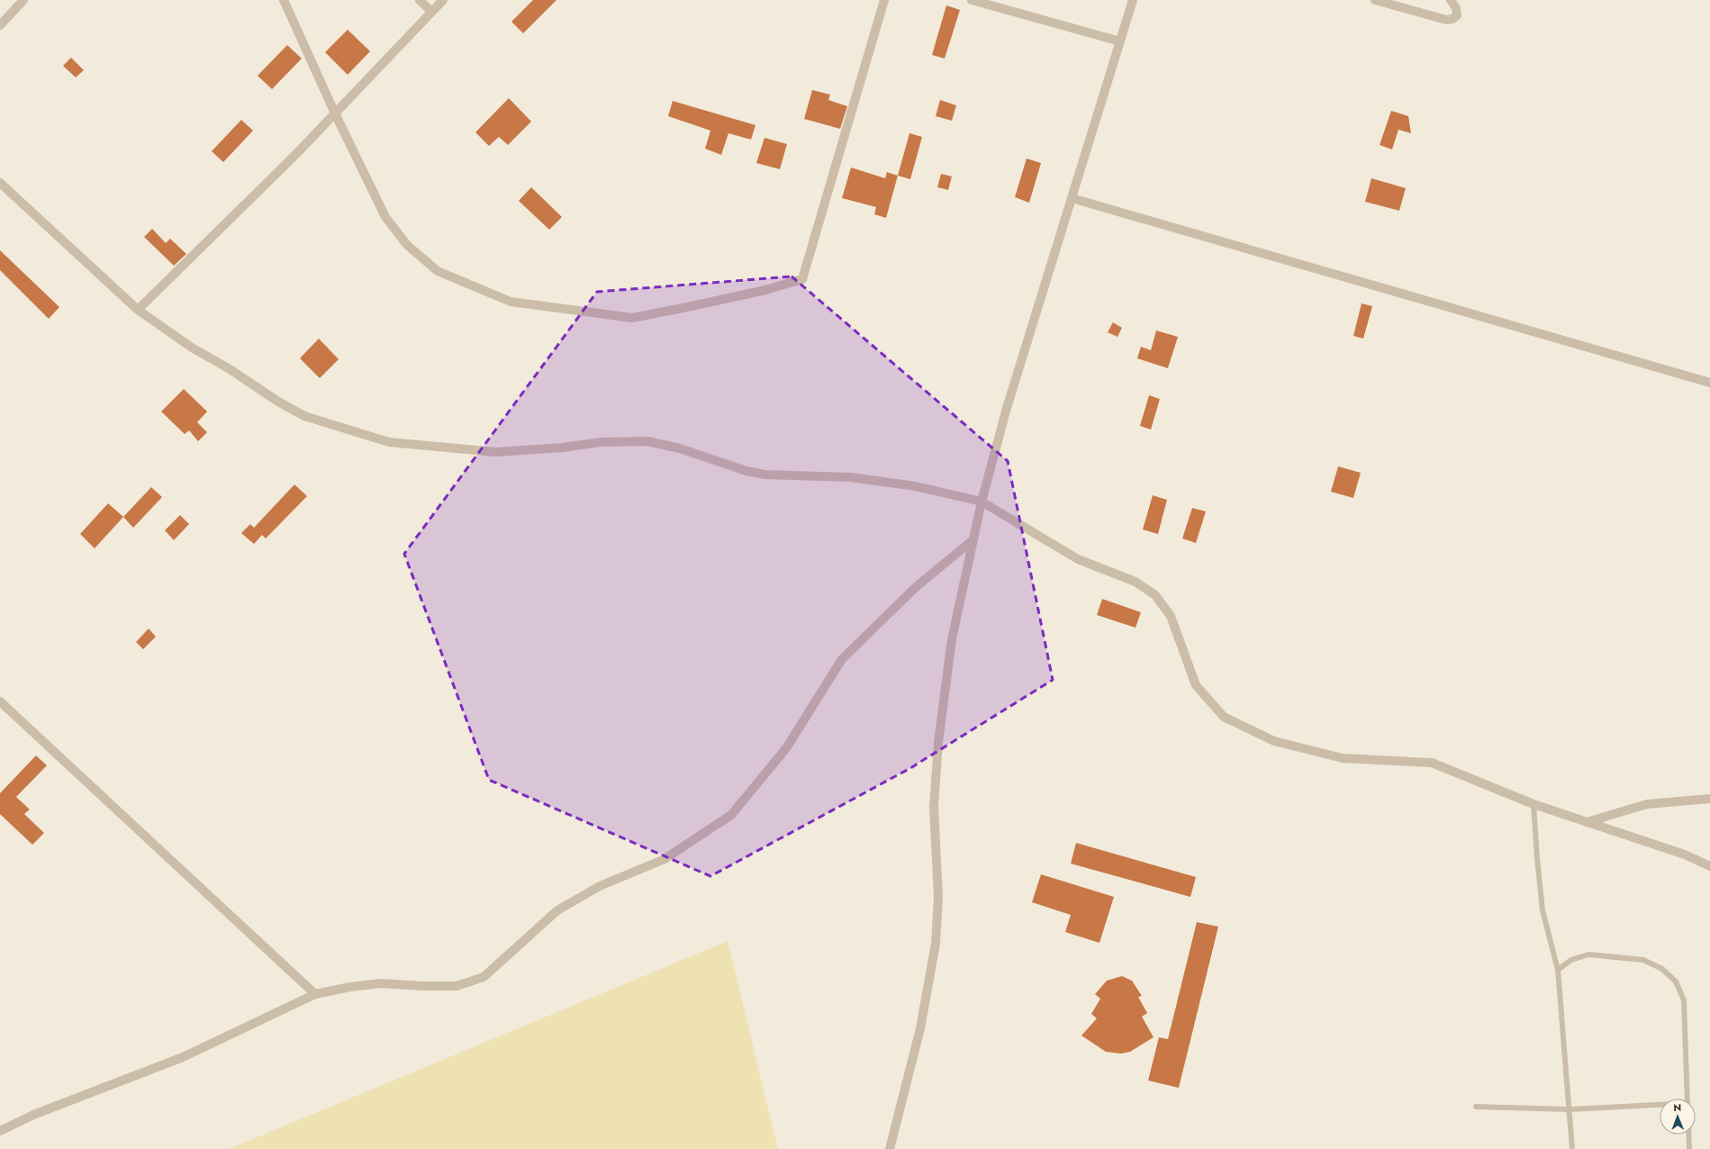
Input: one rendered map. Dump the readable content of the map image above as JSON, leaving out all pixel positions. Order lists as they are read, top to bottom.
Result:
{
  "north": "top"
}
